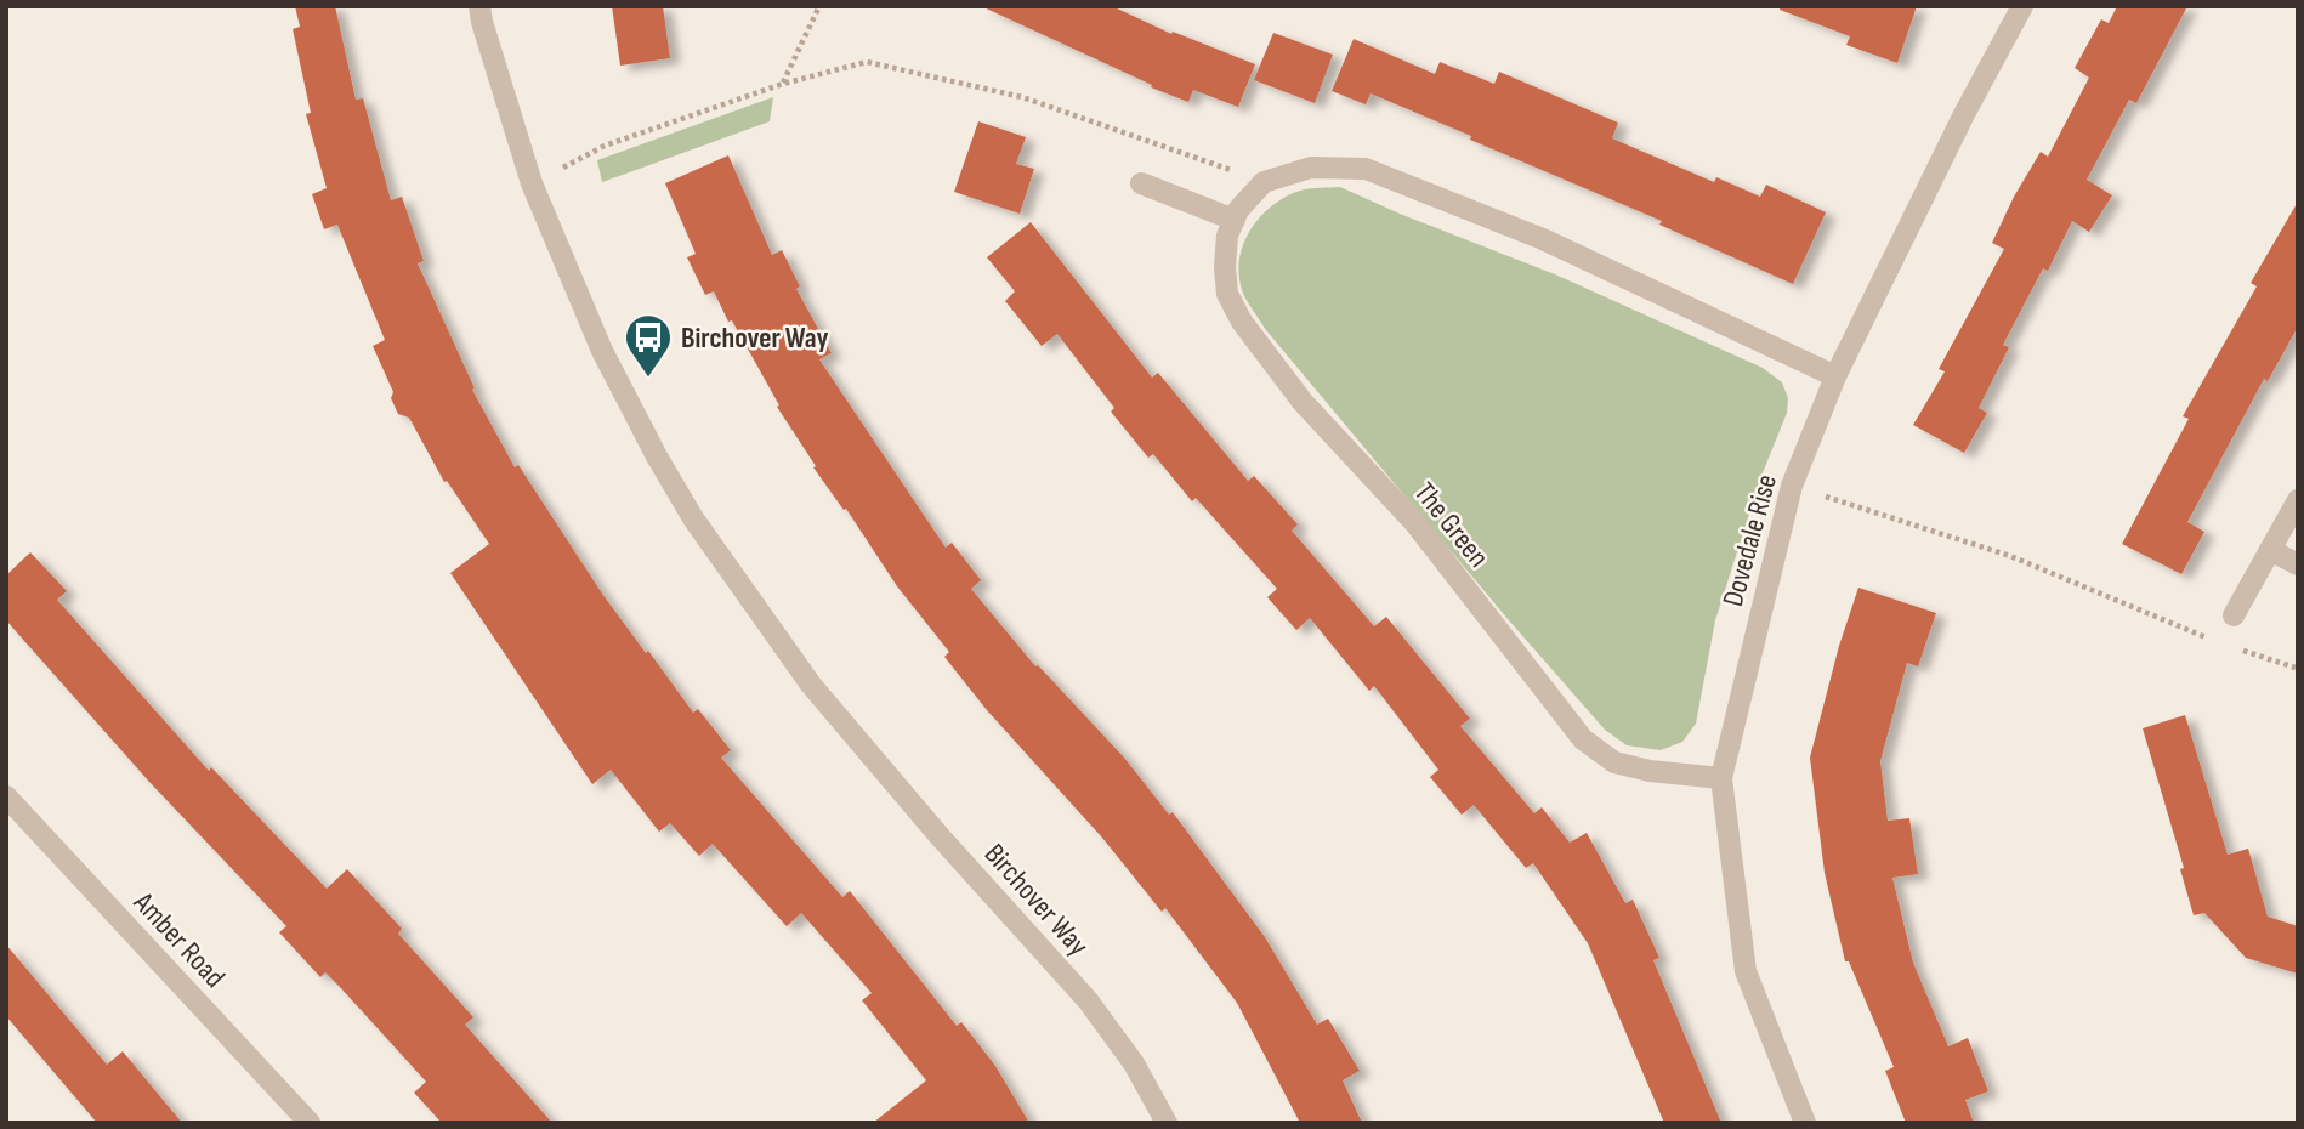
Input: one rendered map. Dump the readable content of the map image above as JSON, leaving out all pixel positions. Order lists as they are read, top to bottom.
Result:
{
  "streets": {
    "street": [
      "The Green",
      "Dovedale Rise",
      "Birchover Way",
      "Amber Road"
    ]
  },
  "crossings": [
    ["The Green", "Dovedale Rise"]
  ],
  "places": {
    "bus stop": ["Birchover Way"]
  }
}
